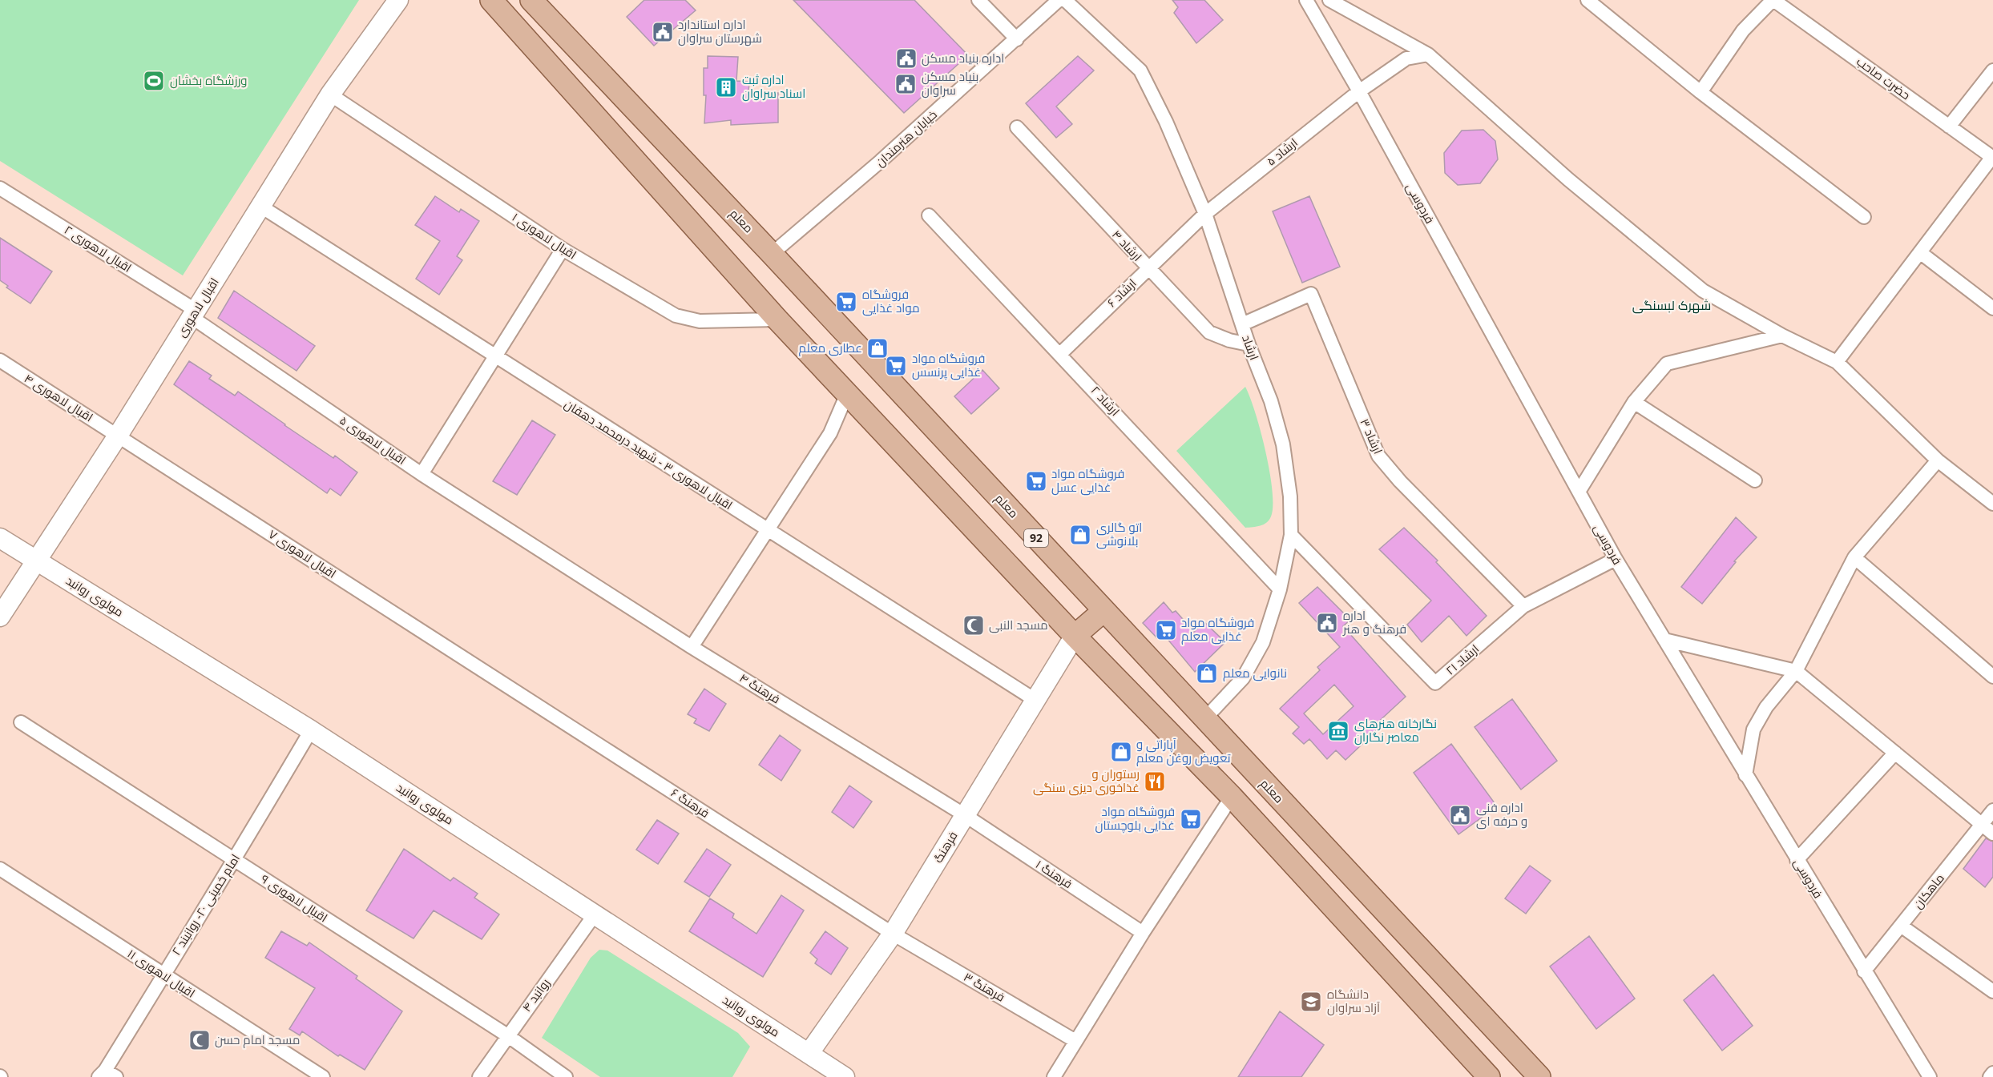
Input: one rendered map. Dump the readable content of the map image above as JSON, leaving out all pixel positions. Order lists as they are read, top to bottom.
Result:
{
  "streets": {
    "main road": ["معلم", "92"],
    "street": [
      "حضرت صاحب",
      "خیابان هنرمندان",
      "ارشاد ۵",
      "فردوسی",
      "اقبال لاهوری ۱",
      "ارشاد ۴",
      "اقبال لاهوری ۲",
      "ارشاد ۶",
      "اقبال لاهوری",
      "ارشاد",
      "اقبال لاهوری ۴",
      "ارشاد ۲",
      "ارشاد ۳",
      "اقبال لاهوری ۵",
      "اقبال لاهوری ۳ - شهید درمحمد دهقان",
      "اقبال لاهوری ۷",
      "مولوی روانبد",
      "ارشاد ۲۱",
      "فرهنگ ۴",
      "فرهنگ ۶",
      "فرهنگ",
      "فرهنگ ۱",
      "ماهکان",
      "اقبال لاهوری ۹",
      "امام خمینی ۲۰- روانبند ۲",
      "اقبال لاهوری ۱۱",
      "فرهنگ ۳",
      "روانبد ۴"
    ]
  },
  "crossings": [
    ["خیابان هنرمندان", "معلم"],
    ["ارشاد ۵", "فردوسی"],
    ["ارشاد ۵", "ارشاد ۶"],
    ["ارشاد ۵", "ارشاد"],
    ["فردوسی", "ارشاد ۲۱"],
    ["فردوسی", "ماهکان"],
    ["معلم", "ارشاد"],
    ["اقبال لاهوری ۱", "اقبال لاهوری"],
    ["ارشاد ۴", "ارشاد ۶"],
    ["ارشاد ۴", "ارشاد"],
    ["اقبال لاهوری ۲", "اقبال لاهوری"],
    ["اقبال لاهوری ۲", "اقبال لاهوری ۵"],
    ["ارشاد ۶", "ارشاد"],
    ["ارشاد ۶", "ارشاد ۲"],
    ["اقبال لاهوری", "اقبال لاهوری ۴"],
    ["اقبال لاهوری", "اقبال لاهوری ۵"],
    ["اقبال لاهوری", "اقبال لاهوری ۳ - شهید درمحمد دهقان"],
    ["اقبال لاهوری", "اقبال لاهوری ۷"],
    ["اقبال لاهوری", "مولوی روانبد"],
    ["ارشاد", "ارشاد ۲"],
    ["ارشاد", "ارشاد ۳"],
    ["ارشاد", "ارشاد ۲۱"],
    ["اقبال لاهوری ۴", "اقبال لاهوری ۷"],
    ["ارشاد ۳", "ارشاد ۲۱"],
    ["اقبال لاهوری ۵", "فرهنگ ۴"],
    ["اقبال لاهوری ۳ - شهید درمحمد دهقان", "فرهنگ"],
    ["اقبال لاهوری ۷", "فرهنگ ۶"],
    ["مولوی روانبد", "فرهنگ"],
    ["مولوی روانبد", "امام خمینی ۲۰- روانبند ۲"],
    ["مولوی روانبد", "روانبد ۴"],
    ["فرهنگ ۴", "فرهنگ"],
    ["فرهنگ ۴", "فرهنگ ۱"],
    ["فرهنگ ۶", "فرهنگ"],
    ["فرهنگ ۶", "فرهنگ ۳"],
    ["فرهنگ", "فرهنگ ۱"],
    ["فرهنگ", "فرهنگ ۳"],
    ["اقبال لاهوری ۹", "امام خمینی ۲۰- روانبند ۲"],
    ["اقبال لاهوری ۹", "روانبد ۴"],
    ["امام خمینی ۲۰- روانبند ۲", "اقبال لاهوری ۱۱"]
  ],
  "districts": ["شهرک لبسنگی"],
  "places": {
    "public building": [
      "اداره استاندارد شهرستان سراوان",
      "اداره بنیاد مسکن",
      "بنیاد مسکن سراوان",
      "اداره فرهنگ و هنر",
      "اداره فنی و حرفه ای"
    ],
    "sports": ["ورزشگاه بخشان"],
    "building": ["اداره ثبت اسناد سراوان"],
    "supermarket": [
      "فروشگاه مواد غذایی",
      "فروشگاه مواد غذایی پرنسس",
      "فروشگاه مواد غذایی عسل",
      "فروشگاه مواد غذایی معلم",
      "فروشگاه مواد غذایی بلوچستان"
    ],
    "shop": [
      "عطاری معلم",
      "اتو گالری بلانوشی",
      "نانوایی معلم",
      "آپاراتی و تعویض روغن معلم"
    ],
    "mosque": ["مسجد النبی", "مسجد امام حسن"],
    "museum": ["نگارخانه هنرهای معاصر نگاران"],
    "restaurant": ["رستوران و غذاخوری دیزی سنگی"],
    "school or university": ["دانشگاه آزاد سراوان"]
  }
}
